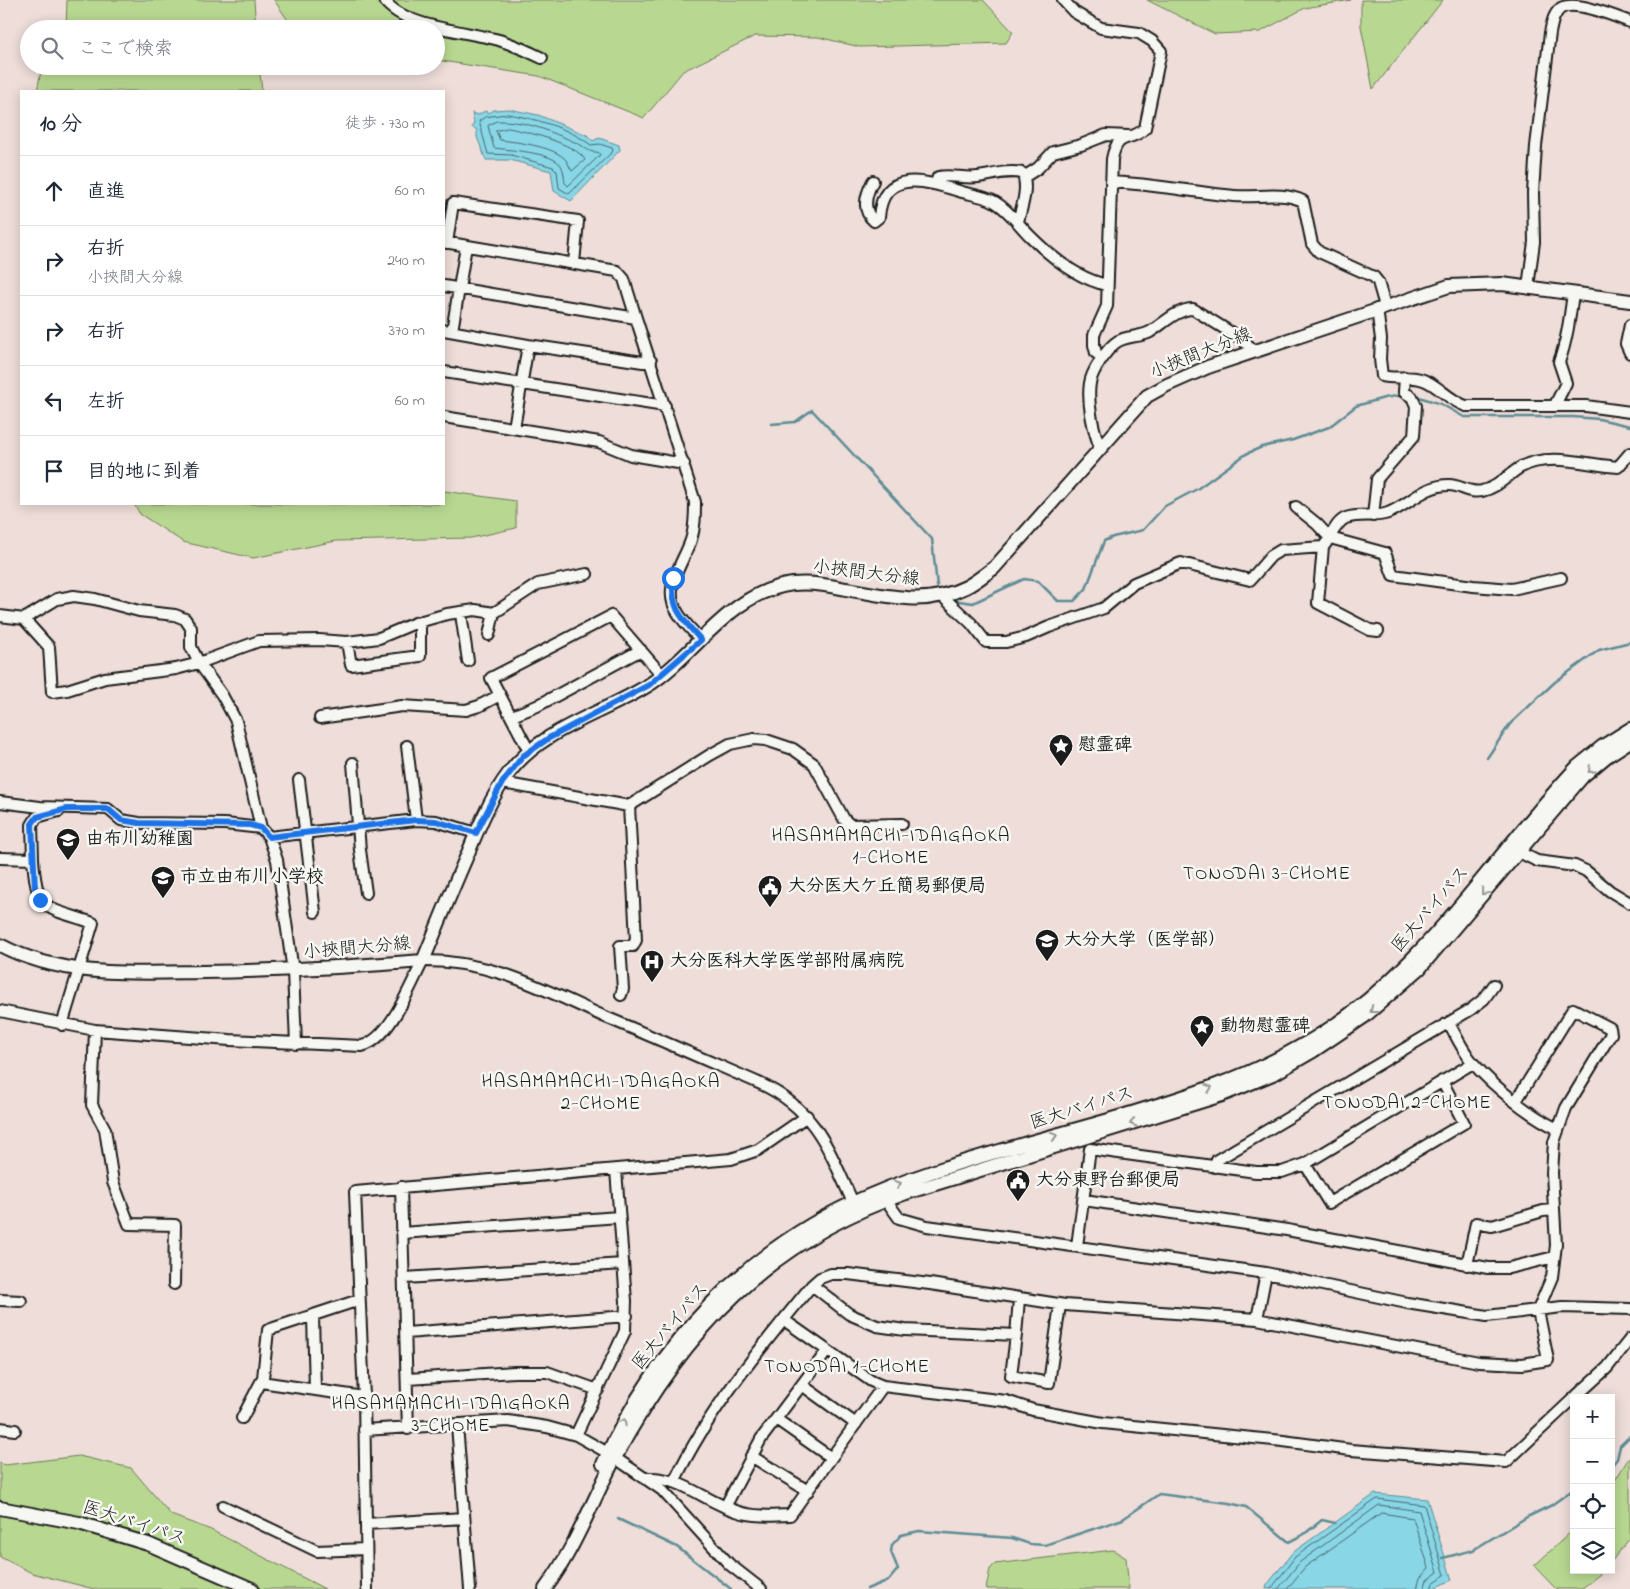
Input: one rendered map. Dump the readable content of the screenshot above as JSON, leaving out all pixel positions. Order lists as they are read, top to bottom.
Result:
{
  "streets": {
    "main road": ["小挾間大分線", "医大バイパス"]
  },
  "districts": [
    "HASAMAMACHI-IDAIGAOKA 1-CHOME",
    "TONODAI 3-CHOME",
    "HASAMAMACHI-IDAIGAOKA 2-CHOME",
    "TONODAI 2-CHOME",
    "TONODAI 1-CHOME",
    "HASAMAMACHI-IDAIGAOKA 3-CHOME"
  ],
  "places": {
    "place": ["慰霊碑", "動物慰霊碑"],
    "school or university": ["由布川幼稚園", "市立由布川小学校", "大分大学（医学部）"],
    "public building": ["大分医大ケ丘簡易郵便局", "大分東野台郵便局"],
    "hospital": ["大分医科大学医学部附属病院"]
  },
  "page": {
    "search": "ここで検索",
    "heading": ["10 分", "徒歩 · 730 m"],
    "list": [
      ["直進", "60 m"],
      ["右折", "小挾間大分線", "240 m"],
      ["右折", "370 m"],
      ["左折", "60 m"],
      "目的地に到着"
    ],
    "map_buttons": ["+", "−"]
  }
}
